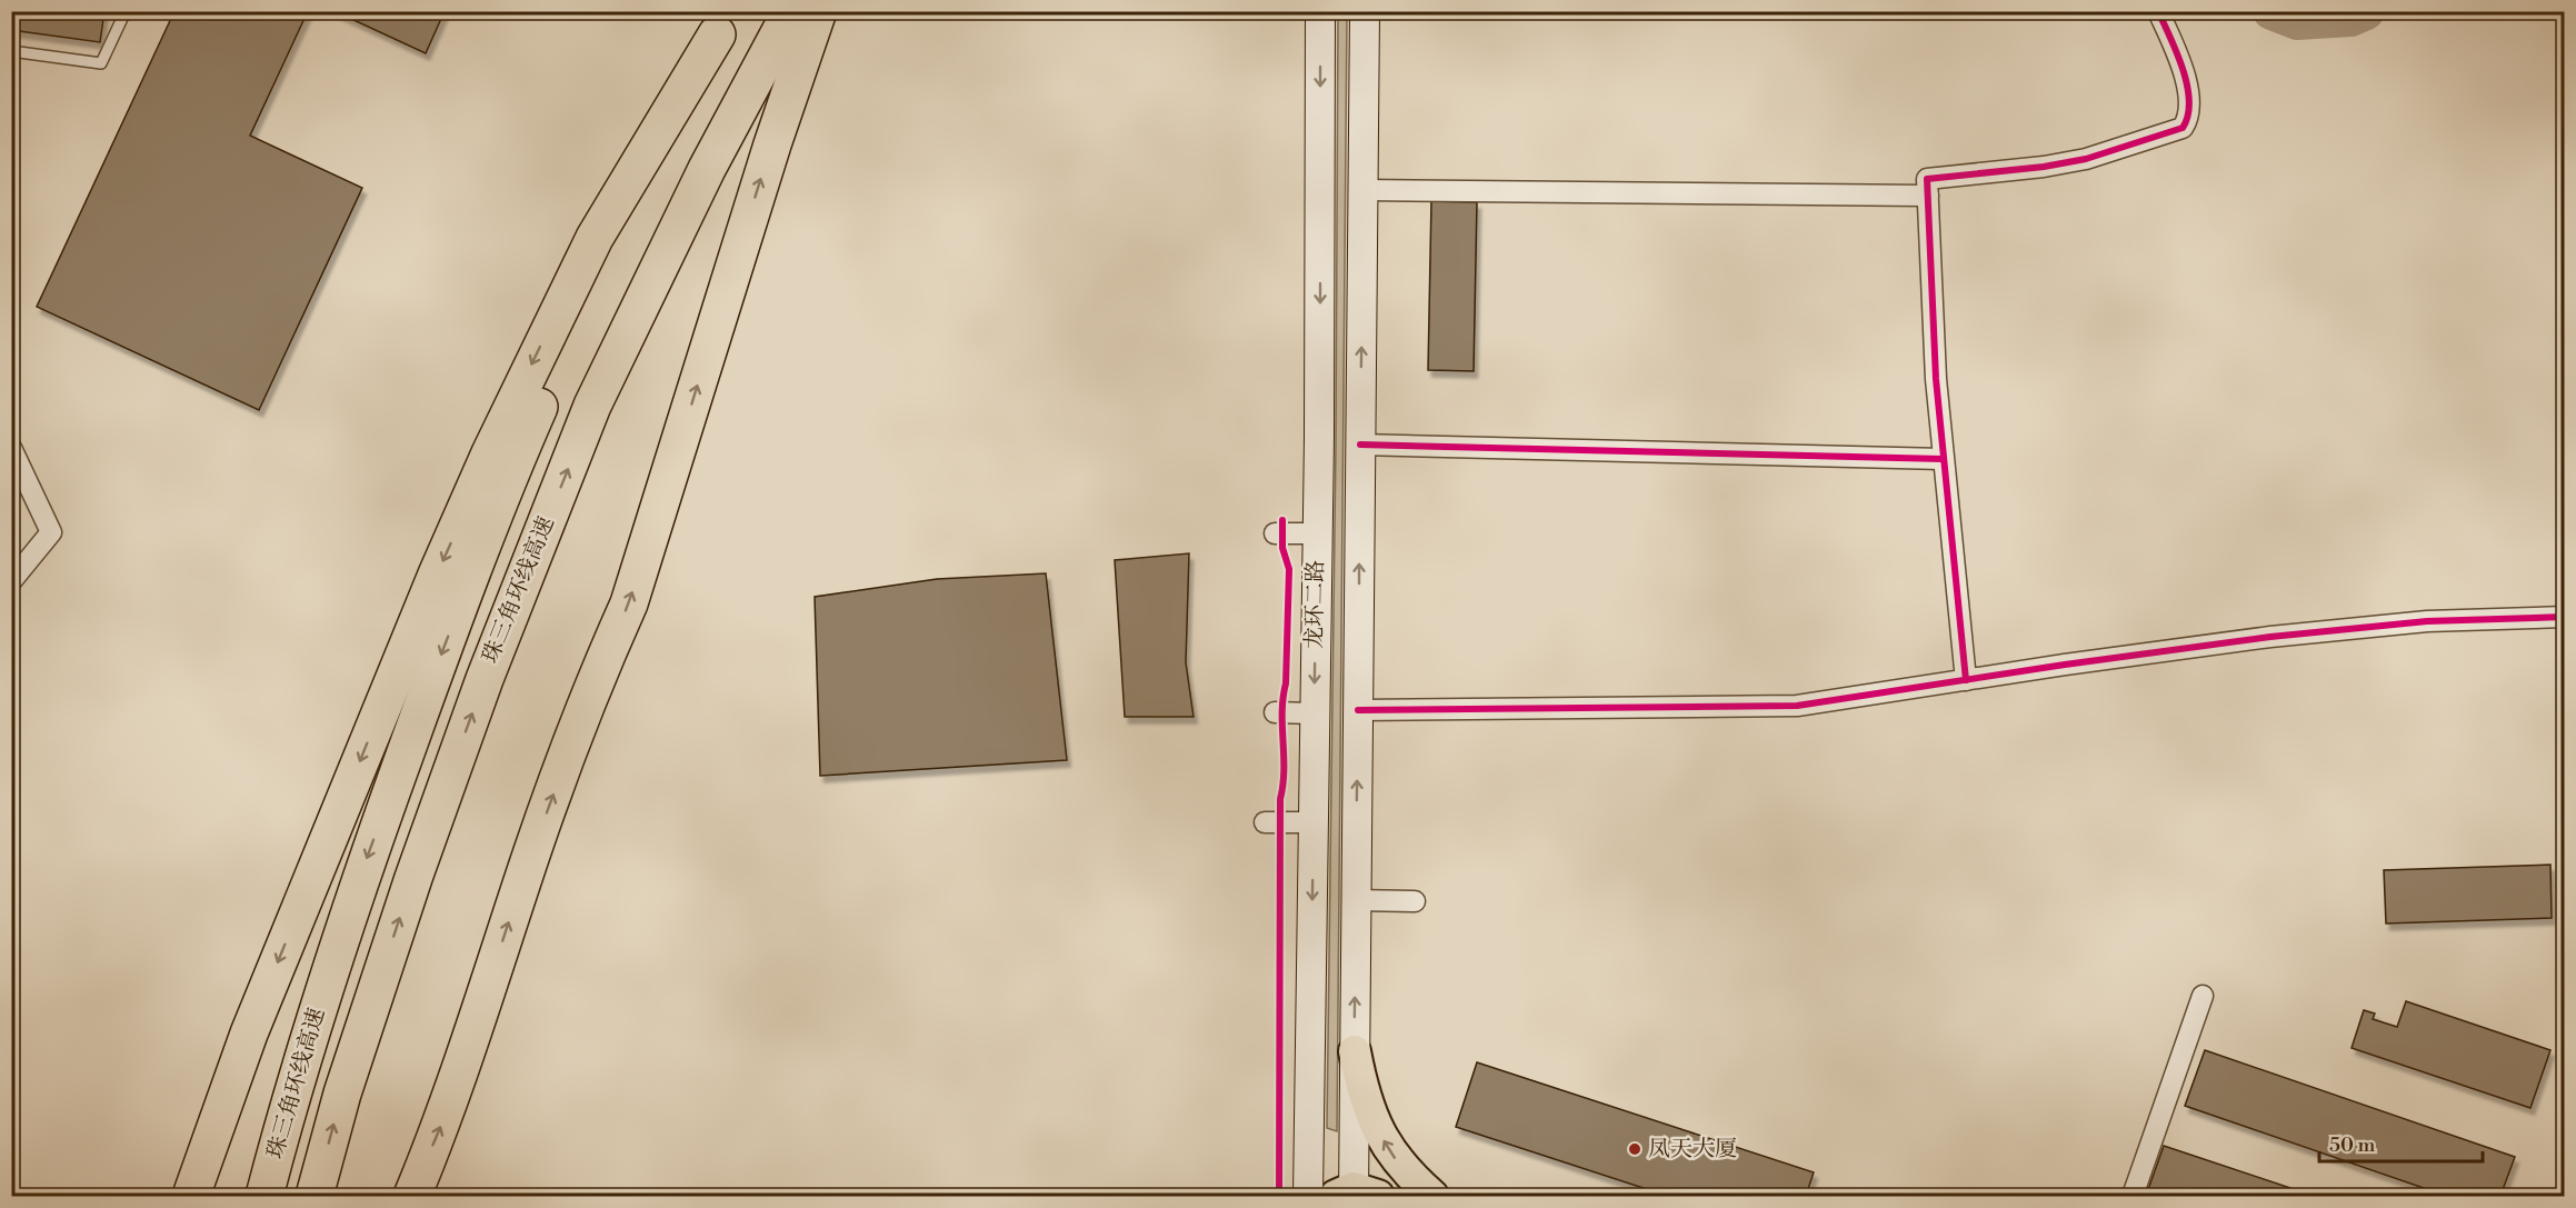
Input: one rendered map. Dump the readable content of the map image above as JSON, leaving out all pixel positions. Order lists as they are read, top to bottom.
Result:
{
  "streets": {
    "highway": ["珠三角环线高速"],
    "main road": ["龙环二路"]
  },
  "places": ["凤天大厦"],
  "scale_bar": "50 m"
}
